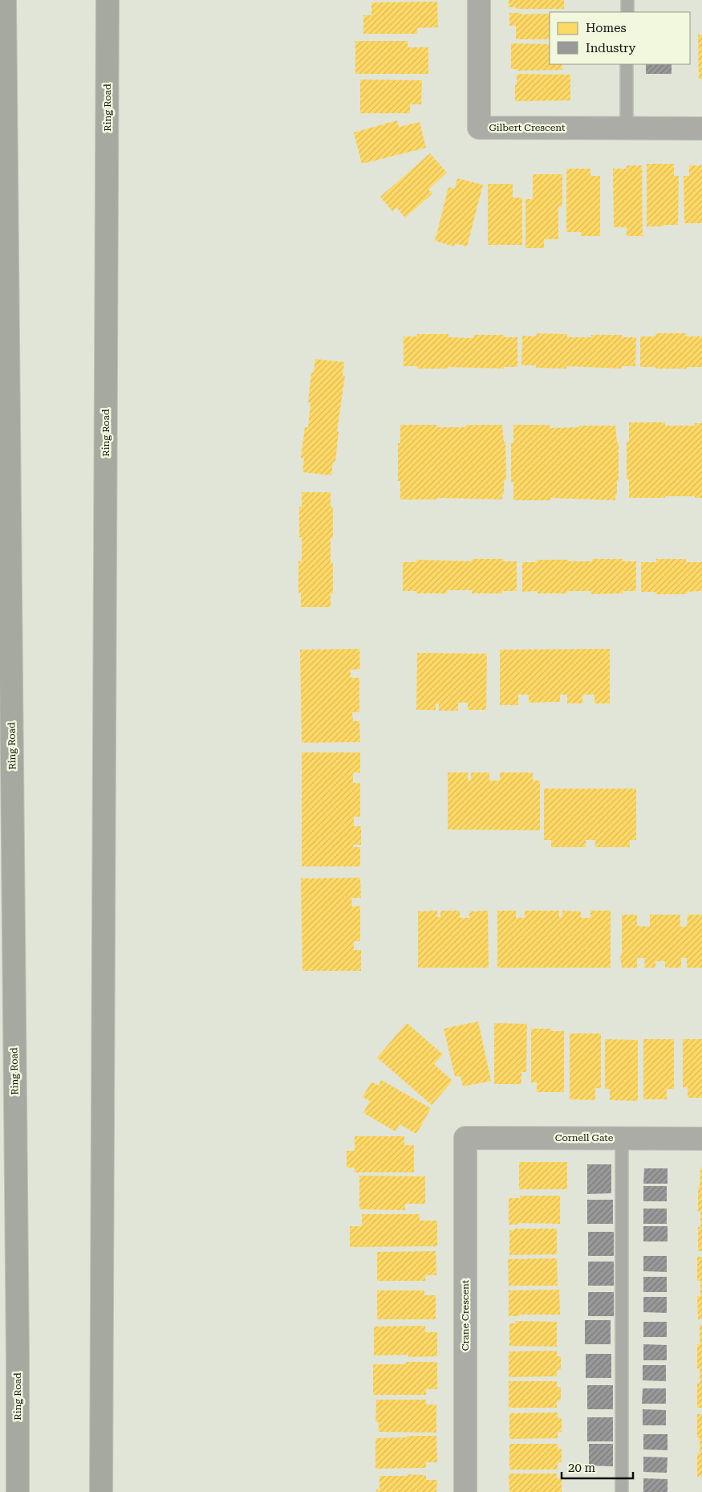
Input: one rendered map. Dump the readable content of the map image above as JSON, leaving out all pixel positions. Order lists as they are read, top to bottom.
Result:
{
  "streets": {
    "highway": ["Ring Road"],
    "street": ["Gilbert Crescent", "Cornell Gate", "Crane Crescent"]
  },
  "crossings": [
    ["Cornell Gate", "Crane Crescent"]
  ],
  "legend": ["Homes", "Industry"],
  "scale_bar": "20 m"
}
